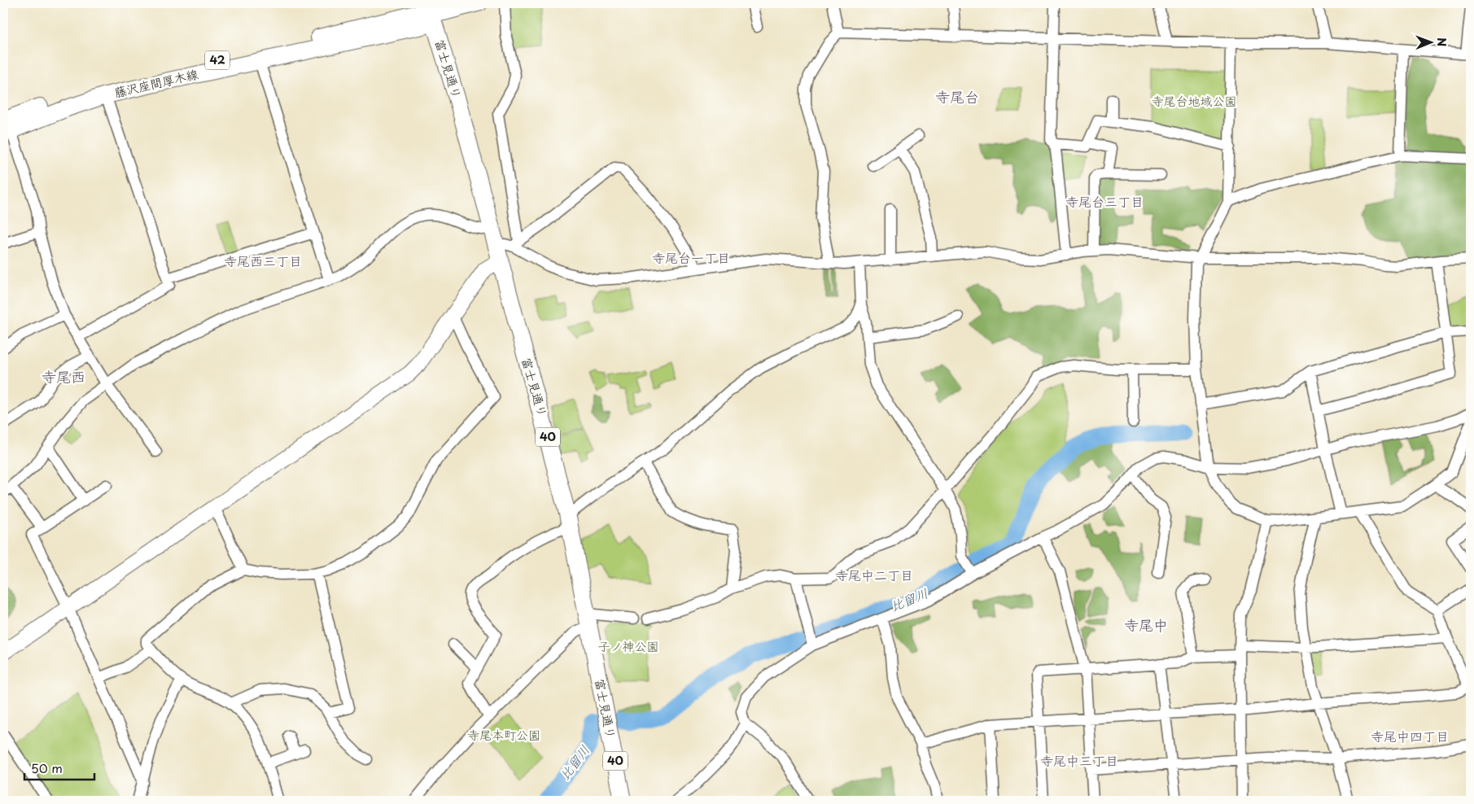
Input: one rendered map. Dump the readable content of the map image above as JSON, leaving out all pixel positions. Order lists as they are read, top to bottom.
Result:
{
  "streets": {
    "main road": [
      "42",
      "富士見通り",
      "藤沢座間厚木線",
      "40"
    ]
  },
  "crossings": [
    ["富士見通り", "藤沢座間厚木線"]
  ],
  "districts": [
    "寺尾台",
    "寺尾台三丁目",
    "寺尾台一丁目",
    "寺尾西三丁目",
    "寺尾西",
    "寺尾中二丁目",
    "寺尾中",
    "寺尾中四丁目",
    "寺尾中三丁目"
  ],
  "water": ["比留川"],
  "parks": ["寺尾台地域公園", "子ノ神公園", "寺尾本町公園"],
  "scale_bar": "50 m",
  "north": "right"
}
